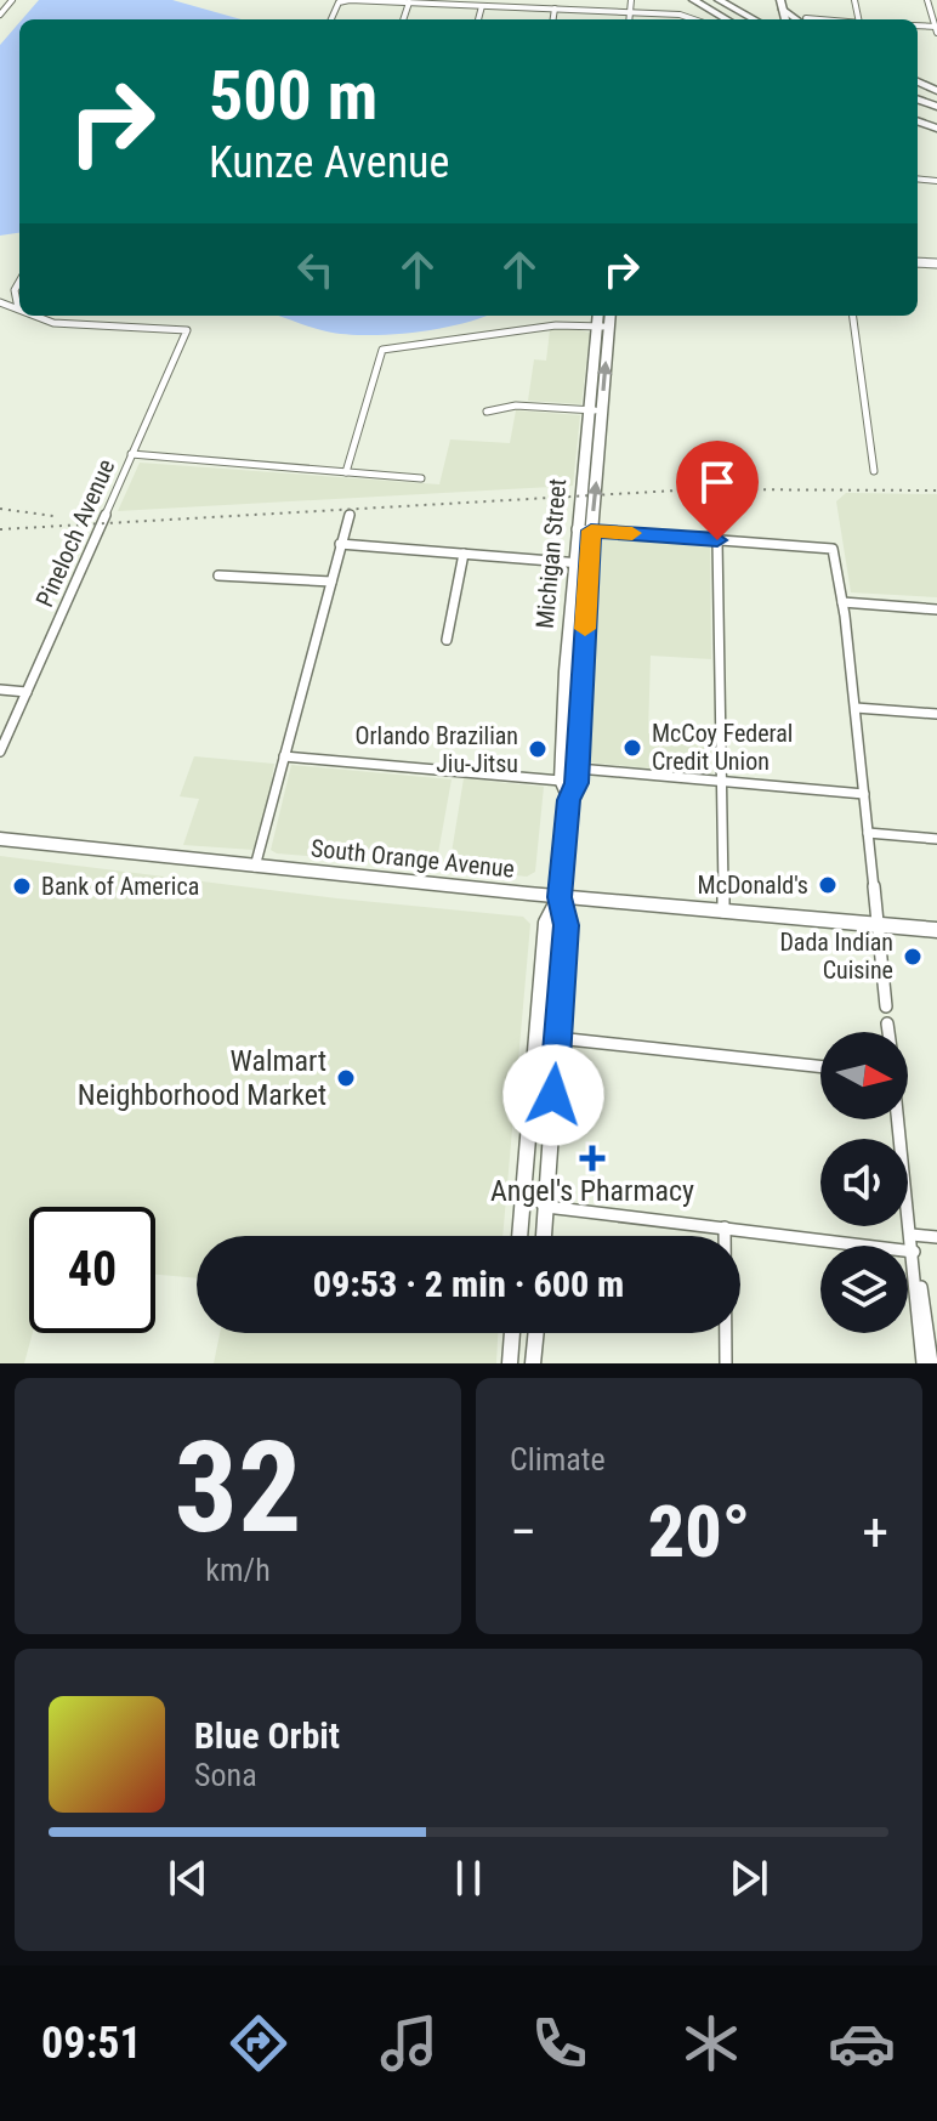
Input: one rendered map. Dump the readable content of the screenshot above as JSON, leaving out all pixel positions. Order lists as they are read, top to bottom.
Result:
{
  "streets": {
    "main road": ["Michigan Street", "South Orange Avenue"],
    "street": ["Pineloch Avenue"]
  },
  "crossings": [
    ["Michigan Street", "South Orange Avenue"]
  ],
  "places": {
    "other": [
      "McCoy Federal Credit Union",
      "Orlando Brazilian Jiu-Jitsu",
      "McDonald's",
      "Bank of America",
      "Dada Indian Cuisine",
      "Walmart Neighborhood Market"
    ],
    "health": ["Angel's Pharmacy"]
  },
  "north": "right",
  "page": {
    "turn": ["500 m", "Kunze Avenue"],
    "limit": "40",
    "trip": "09:53 · 2 min · 600 m",
    "tile": [
      ["32", "km/h"],
      "Climate"
    ],
    "heat": ["−", "20°", "+"],
    "song": ["Blue Orbit", "Sona"],
    "tabs": "09:51"
  }
}
